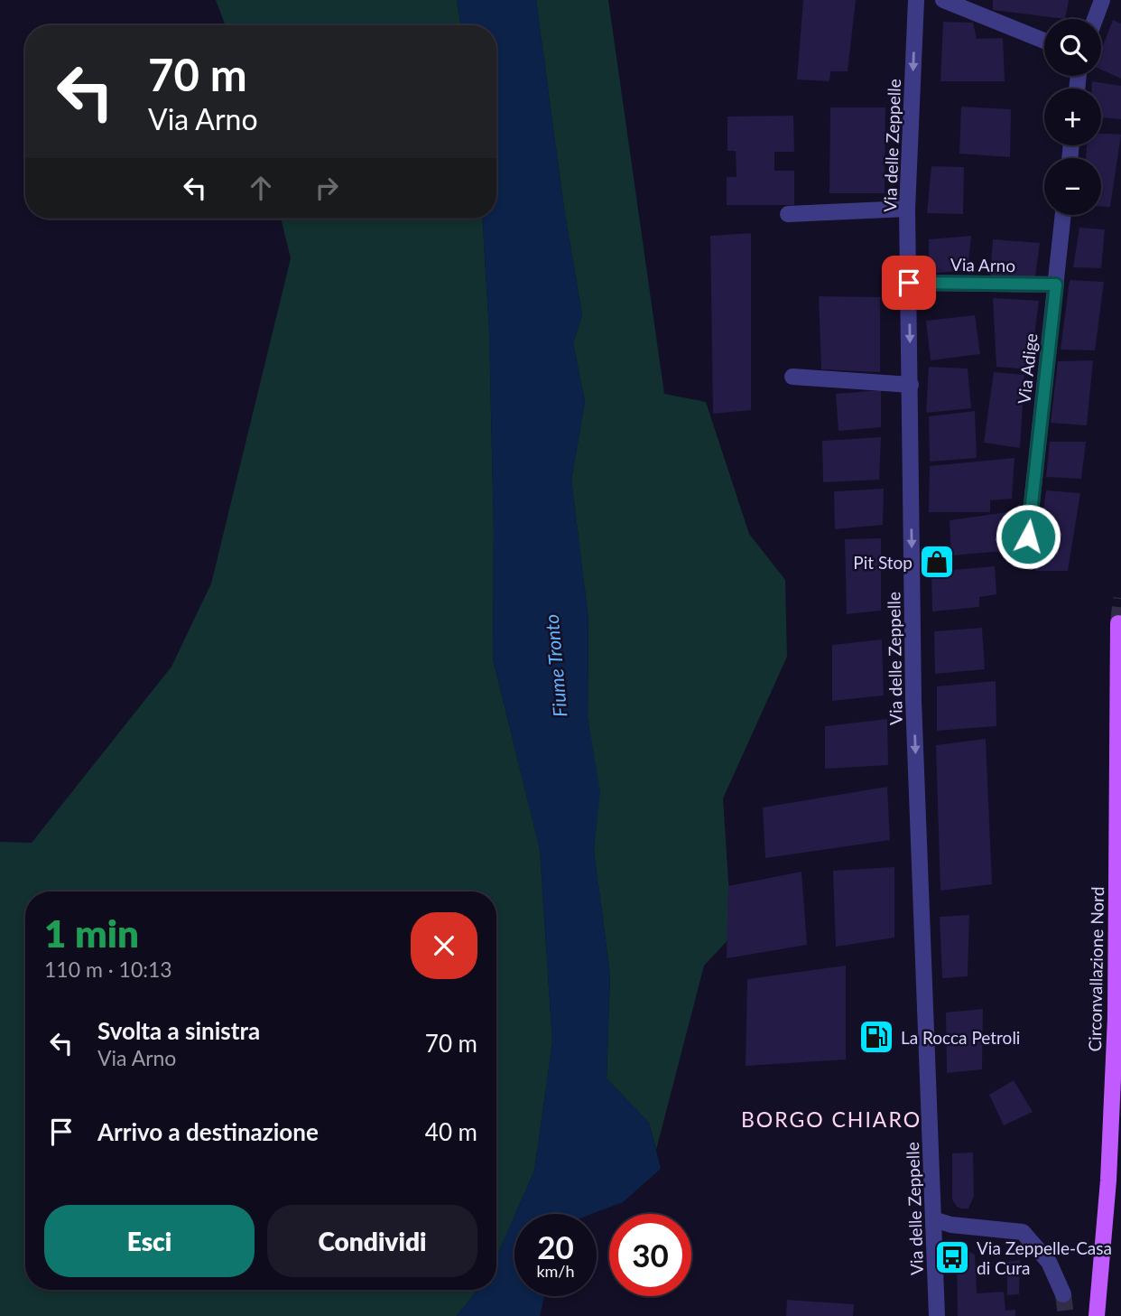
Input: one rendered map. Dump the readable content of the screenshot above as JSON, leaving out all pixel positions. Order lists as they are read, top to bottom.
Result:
{
  "streets": {
    "main road": ["Circonvallazione Nord"],
    "street": ["Via delle Zeppelle", "Via Arno", "Via Adige"]
  },
  "crossings": [
    ["Via delle Zeppelle", "Via Arno"],
    ["Via Arno", "Via Adige"]
  ],
  "one_way": ["Via delle Zeppelle"],
  "districts": ["BORGO CHIARO"],
  "water": ["Fiume Tronto"],
  "places": {
    "shop": ["Pit Stop"],
    "fuel station": ["La Rocca Petroli"],
    "bus stop": ["Via Zeppelle-Casa di Cura"]
  },
  "page": {
    "map_buttons": ["+", "−"],
    "turn": ["70 m", "Via Arno"],
    "heading": ["1 min", "110 m · 10:13"],
    "list": [
      {
        "name": "Svolta a sinistra",
        "note": "Via Arno",
        "value": "70 m"
      },
      {
        "name": "Arrivo a destinazione",
        "value": "40 m"
      }
    ],
    "buttons": ["Esci", "Condividi"],
    "speed": "20 km/h",
    "limit": "30"
  }
}
